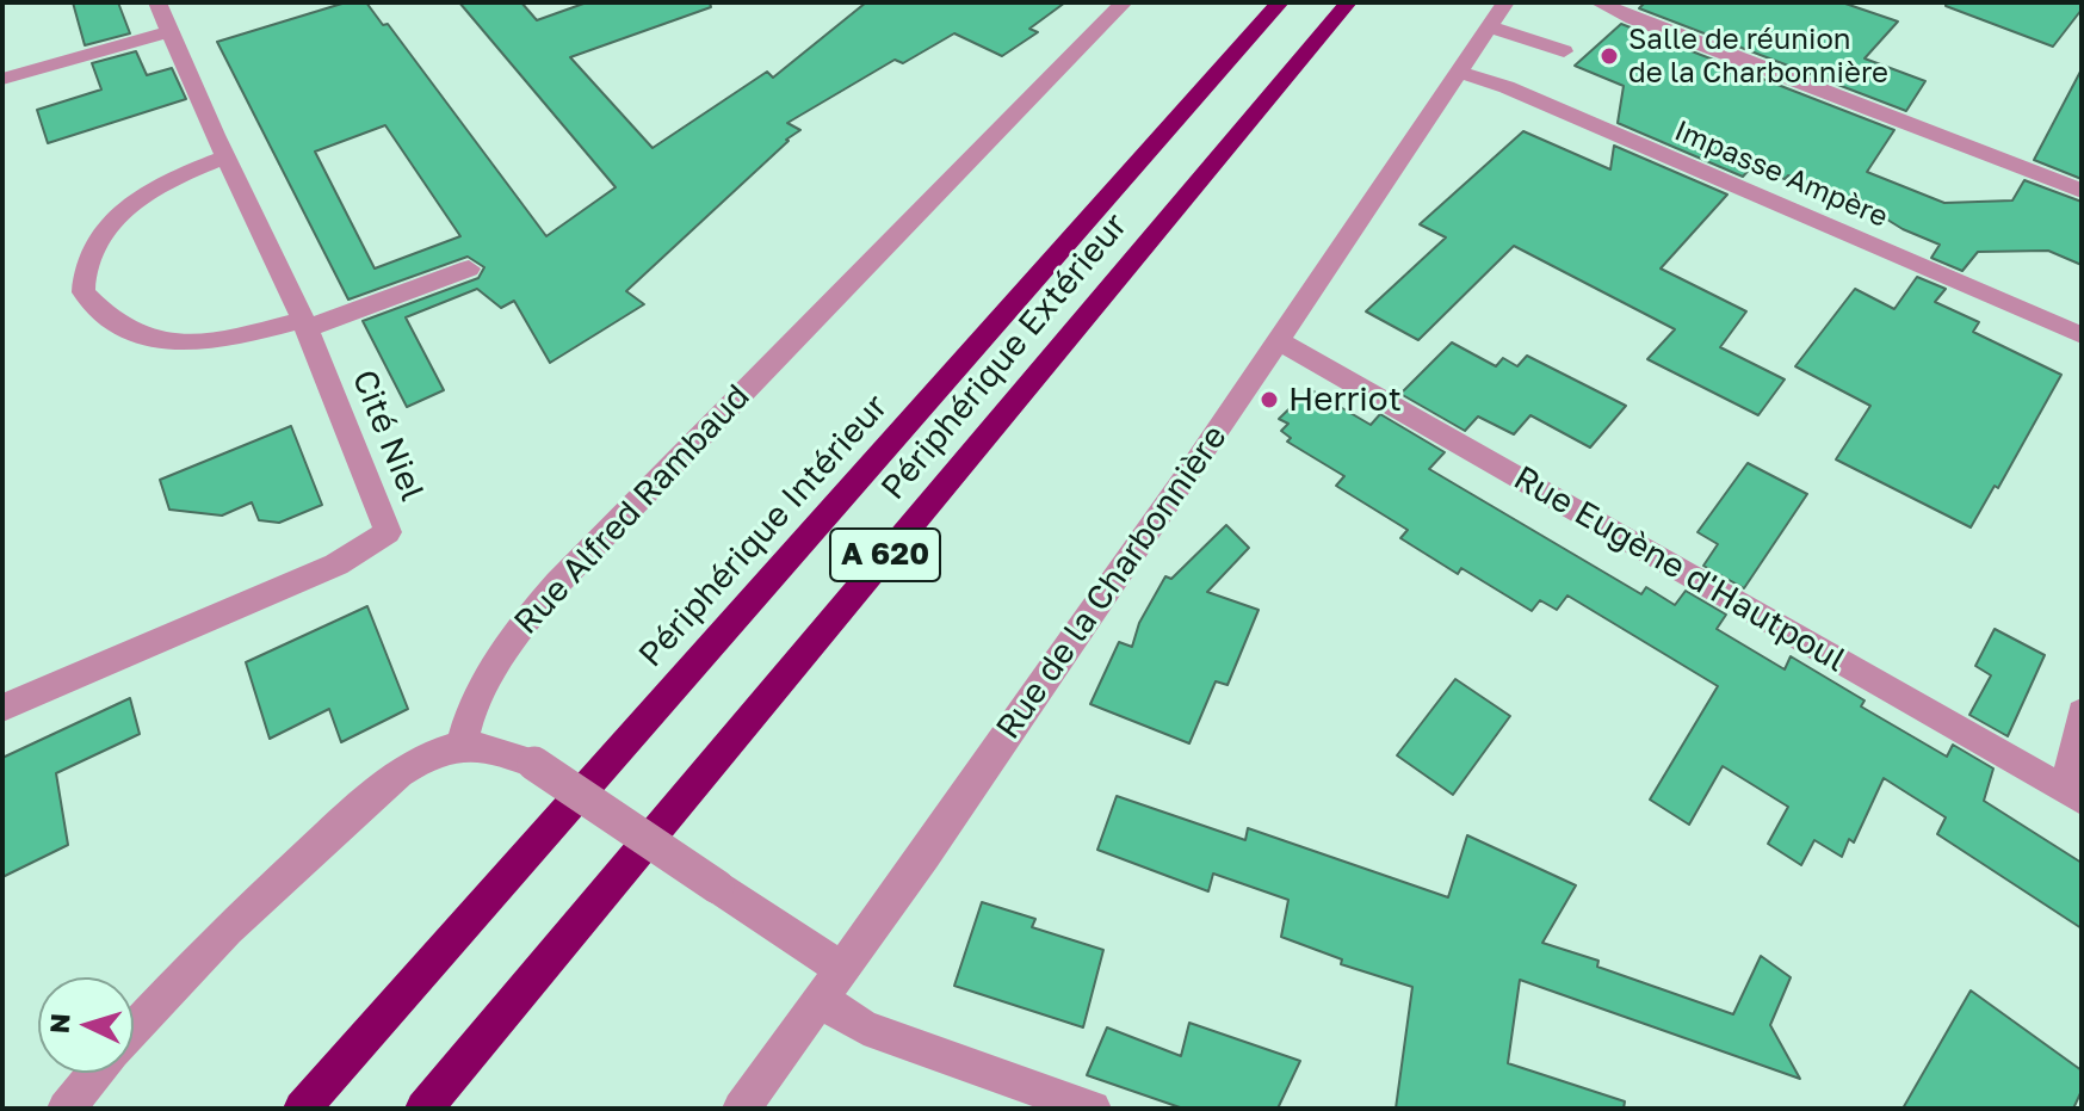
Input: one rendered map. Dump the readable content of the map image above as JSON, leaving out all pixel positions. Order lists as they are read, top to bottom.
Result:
{
  "streets": {
    "highway": ["Périphérique Extérieur", "Périphérique Intérieur", "A 620"],
    "street": [
      "Impasse Ampère",
      "Cité Niel",
      "Rue Alfred Rambaud",
      "Rue Eugène d'Hautpoul",
      "Rue de la Charbonnière"
    ]
  },
  "crossings": [
    ["Impasse Ampère", "Rue de la Charbonnière"],
    ["Rue Eugène d'Hautpoul", "Rue de la Charbonnière"]
  ],
  "places": ["Salle de réunion de la Charbonnière", "Herriot"],
  "north": "left"
}
